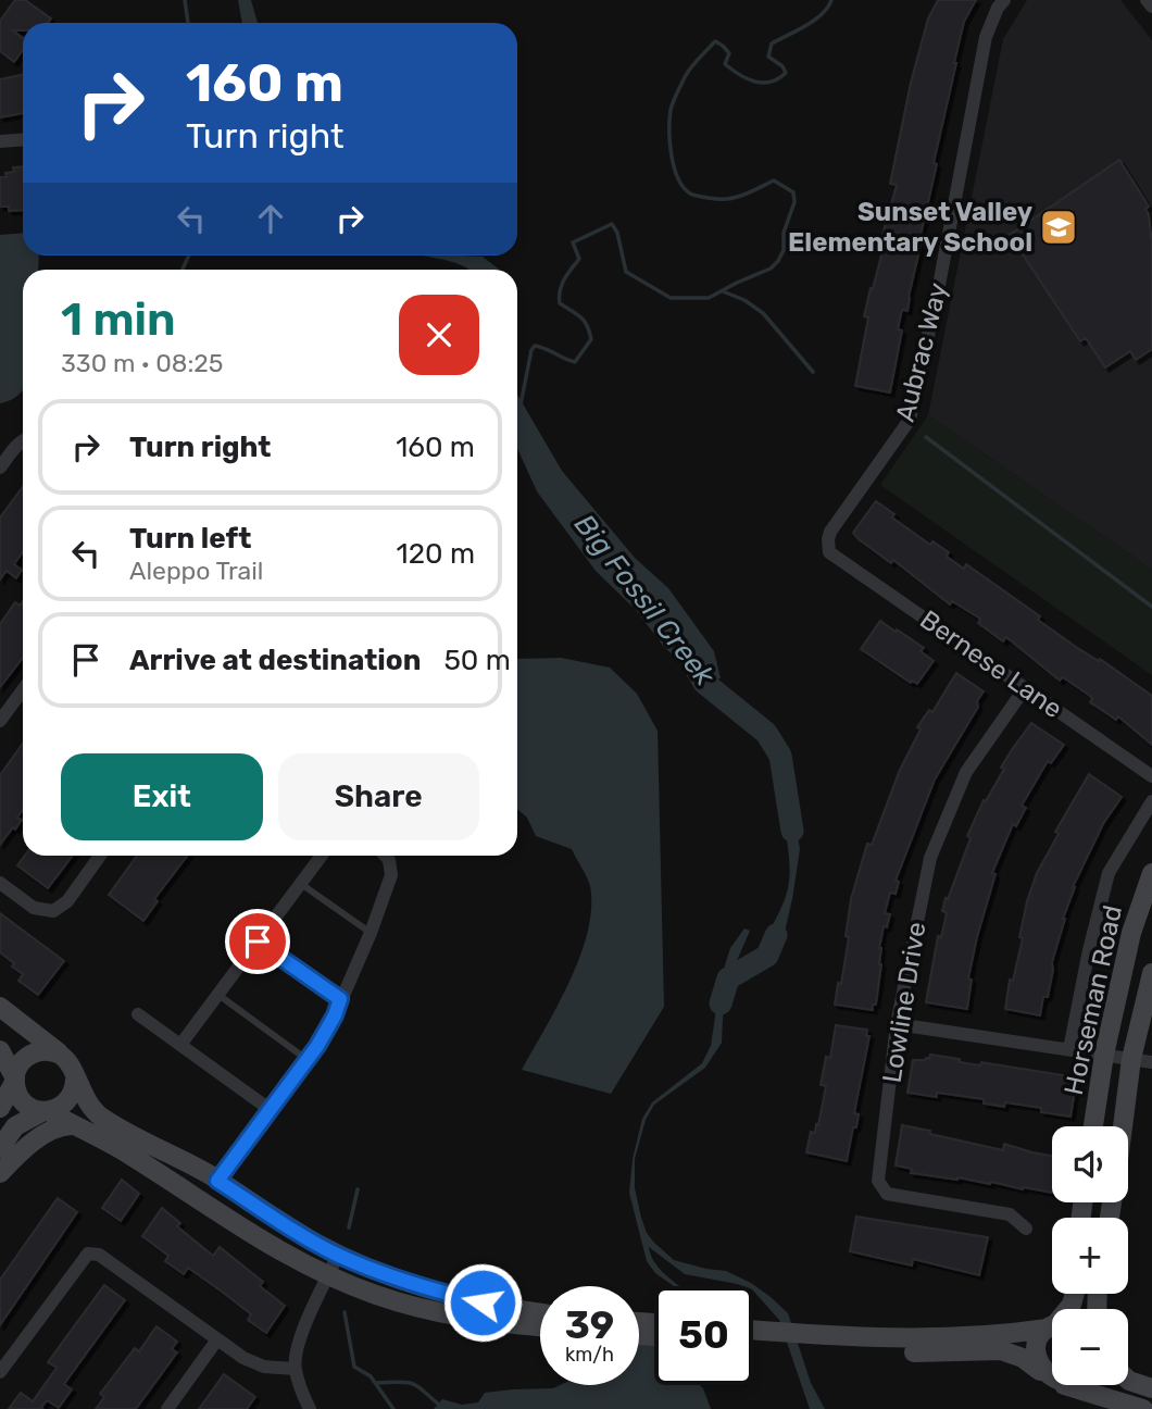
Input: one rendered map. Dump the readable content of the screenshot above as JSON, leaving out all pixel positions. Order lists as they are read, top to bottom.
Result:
{
  "streets": {
    "main road": ["Horseman Road"],
    "street": ["Aubrac Way", "Bernese Lane", "Lowline Drive"]
  },
  "crossings": [
    ["Aubrac Way", "Bernese Lane"],
    ["Bernese Lane", "Lowline Drive"]
  ],
  "water": ["Big Fossil Creek"],
  "places": {
    "school or university": ["Sunset Valley Elementary School"]
  },
  "page": {
    "turn": ["160 m", "Turn right"],
    "heading": ["1 min", "330 m · 08:25"],
    "list": [
      {
        "name": "Turn right",
        "value": "160 m"
      },
      {
        "name": "Turn left",
        "note": "Aleppo Trail",
        "value": "120 m"
      },
      {
        "name": "Arrive at destination",
        "value": "50 m"
      }
    ],
    "buttons": ["Exit", "Share"],
    "map_buttons": ["+", "−"],
    "speed": "39 km/h",
    "limit": "50"
  }
}
